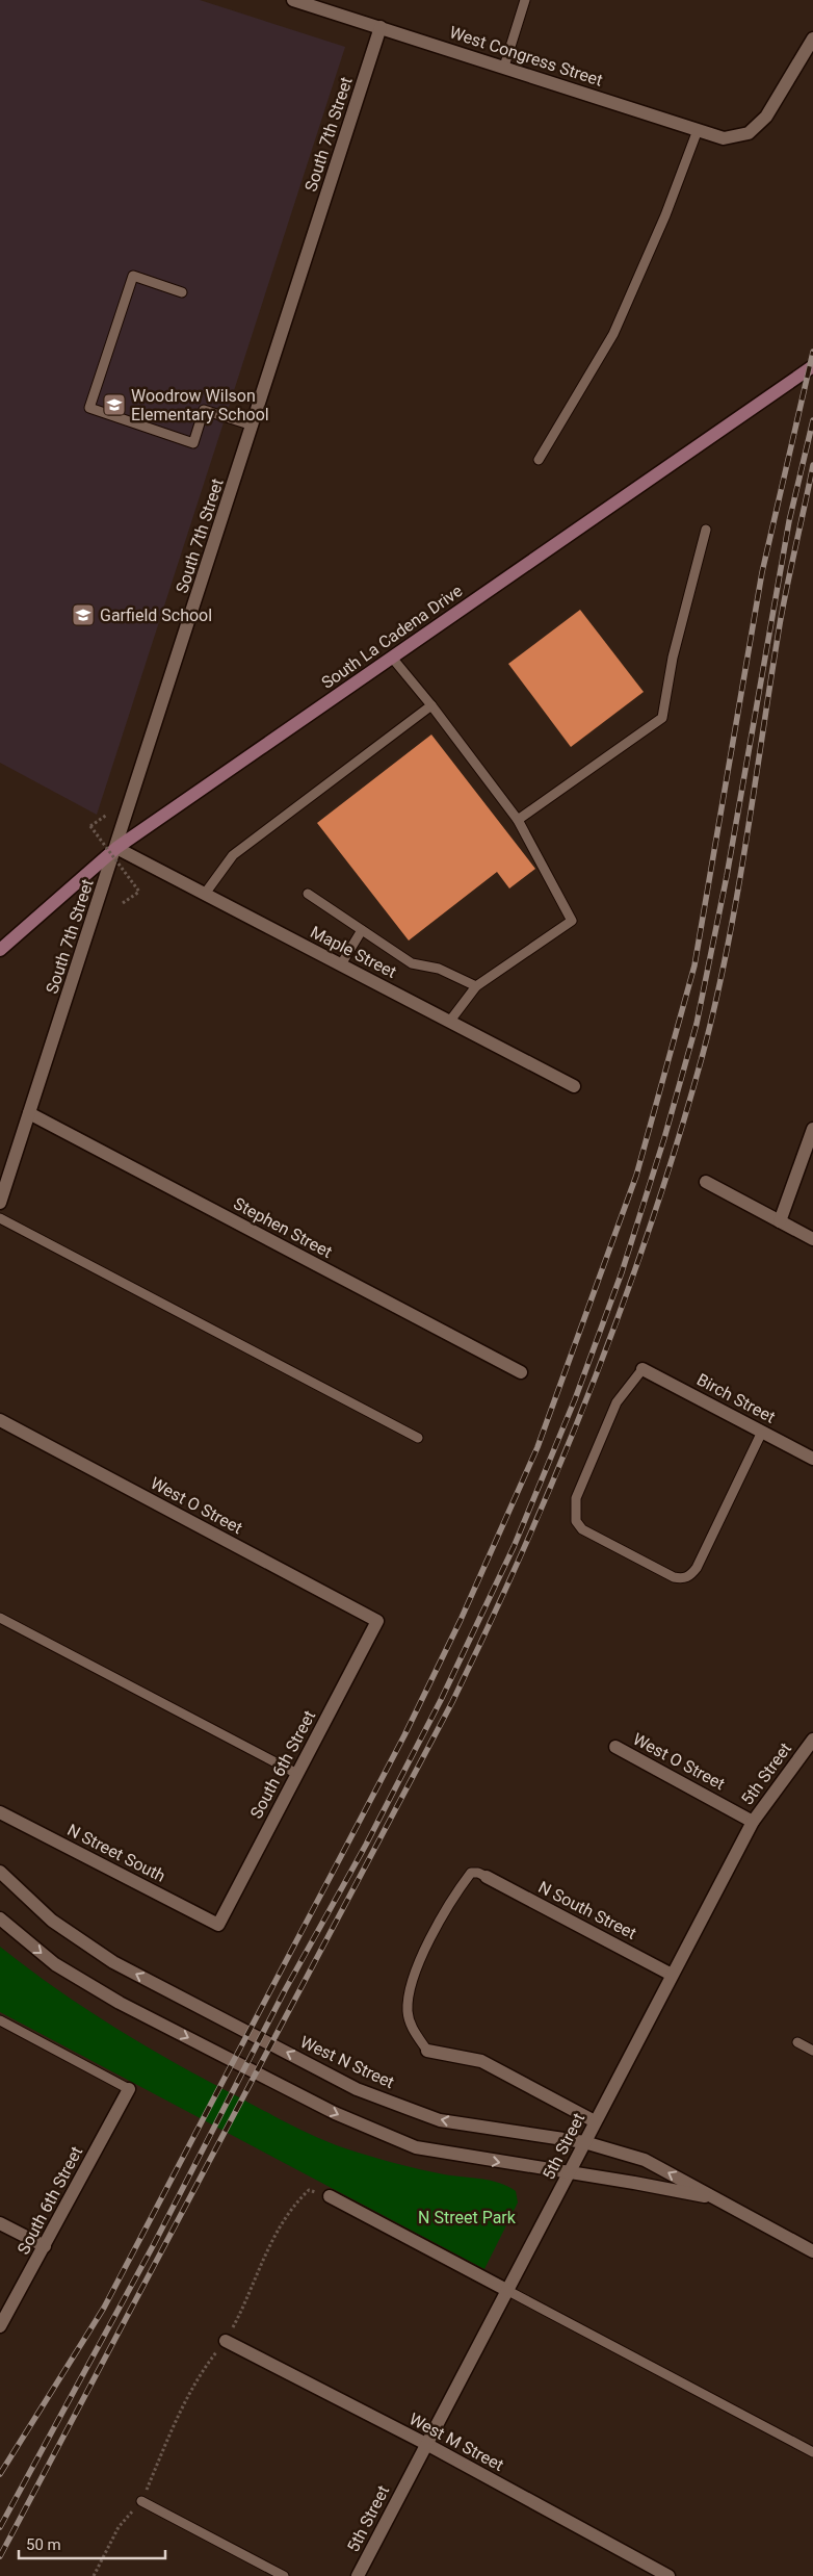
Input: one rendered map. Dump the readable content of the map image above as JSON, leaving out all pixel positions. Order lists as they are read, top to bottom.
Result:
{
  "streets": {
    "main road": ["South La Cadena Drive"],
    "street": [
      "West Congress Street",
      "South 7th Street",
      "Maple Street",
      "Stephen Street",
      "Birch Street",
      "West O Street",
      "South 6th Street",
      "5th Street",
      "N Street South",
      "N South Street",
      "West N Street",
      "West M Street"
    ]
  },
  "crossings": [
    ["West Congress Street", "South 7th Street"],
    ["South 7th Street", "South La Cadena Drive"],
    ["South 7th Street", "Maple Street"],
    ["South 7th Street", "Stephen Street"],
    ["South La Cadena Drive", "Maple Street"],
    ["West O Street", "South 6th Street"],
    ["West O Street", "5th Street"],
    ["South 6th Street", "N Street South"],
    ["5th Street", "N South Street"],
    ["5th Street", "West N Street"],
    ["5th Street", "West M Street"]
  ],
  "parks": ["N Street Park"],
  "places": {
    "school or university": ["Woodrow Wilson Elementary School", "Garfield School"]
  },
  "scale_bar": "50 m"
}
